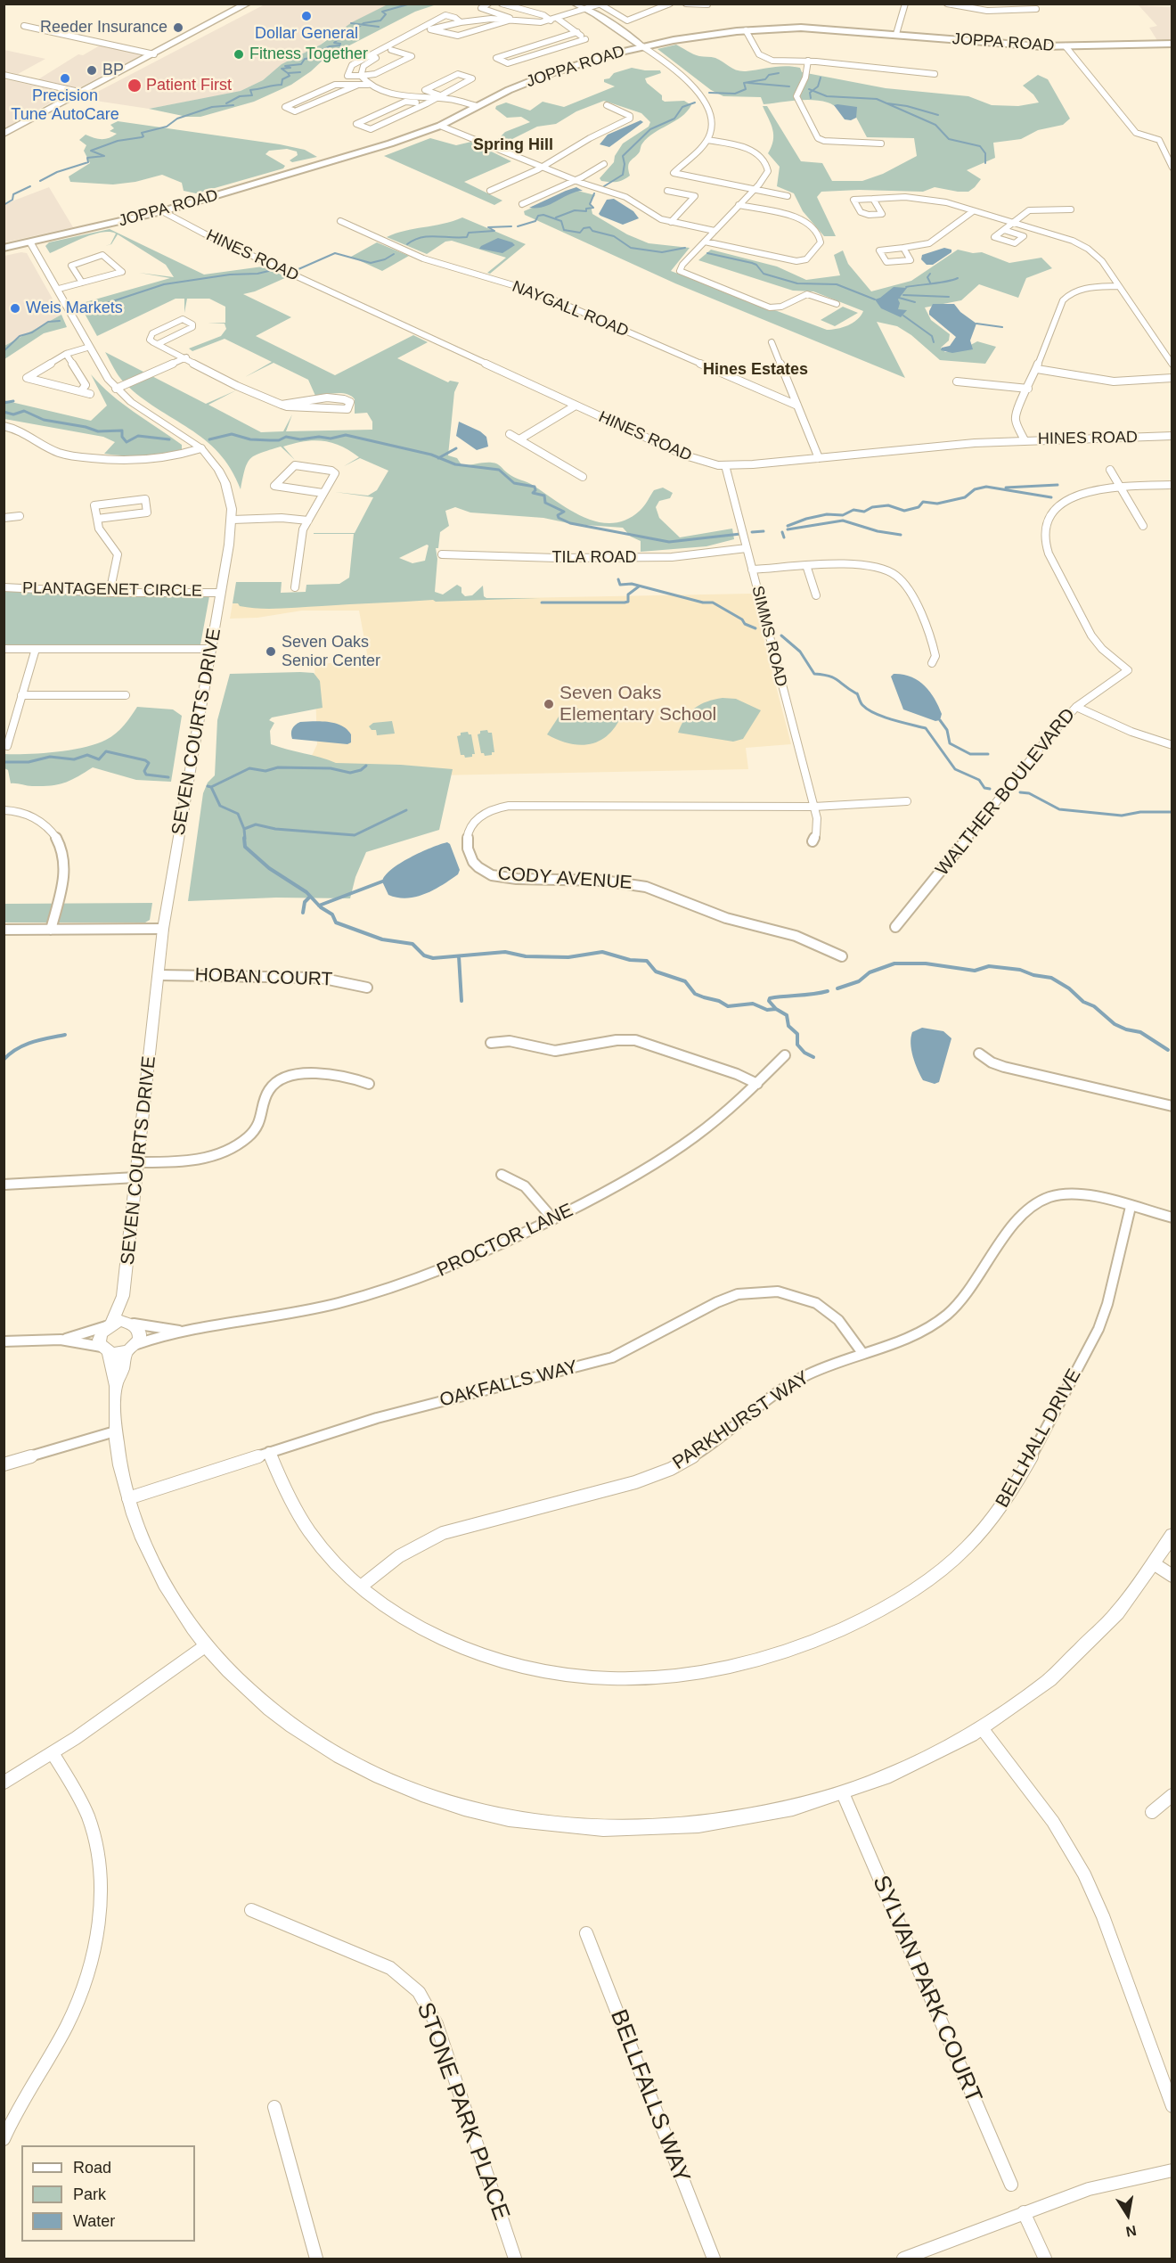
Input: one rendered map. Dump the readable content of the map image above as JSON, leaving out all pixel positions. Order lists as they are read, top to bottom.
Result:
{
  "streets": {
    "main road": ["JOPPA ROAD"],
    "street": [
      "HINES ROAD",
      "NAYGALL ROAD",
      "TILA ROAD",
      "PLANTAGENET CIRCLE",
      "SIMMS ROAD",
      "SEVEN COURTS DRIVE",
      "WALTHER BOULEVARD",
      "CODY AVENUE",
      "HOBAN COURT",
      "PROCTOR LANE",
      "OAKFALLS WAY",
      "PARKHURST WAY",
      "BELLHALL DRIVE",
      "SYLVAN PARK COURT",
      "BELLFALLS WAY",
      "STONE PARK PLACE"
    ]
  },
  "crossings": [
    ["JOPPA ROAD", "HINES ROAD"],
    ["JOPPA ROAD", "SEVEN COURTS DRIVE"],
    ["HINES ROAD", "SIMMS ROAD"],
    ["TILA ROAD", "SIMMS ROAD"],
    ["PLANTAGENET CIRCLE", "SEVEN COURTS DRIVE"],
    ["SIMMS ROAD", "CODY AVENUE"],
    ["SEVEN COURTS DRIVE", "HOBAN COURT"],
    ["SEVEN COURTS DRIVE", "PROCTOR LANE"],
    ["OAKFALLS WAY", "PARKHURST WAY"],
    ["OAKFALLS WAY", "BELLHALL DRIVE"],
    ["PARKHURST WAY", "BELLHALL DRIVE"]
  ],
  "districts": ["Spring Hill", "Hines Estates"],
  "places": [
    "Dollar General",
    "Reeder Insurance",
    "Fitness Together",
    "BP",
    "Precision Tune AutoCare",
    "Patient First",
    "Weis Markets",
    "Seven Oaks Senior Center",
    "Seven Oaks Elementary School"
  ],
  "legend": ["Road", "Park", "Water"],
  "north": "bottom"
}
